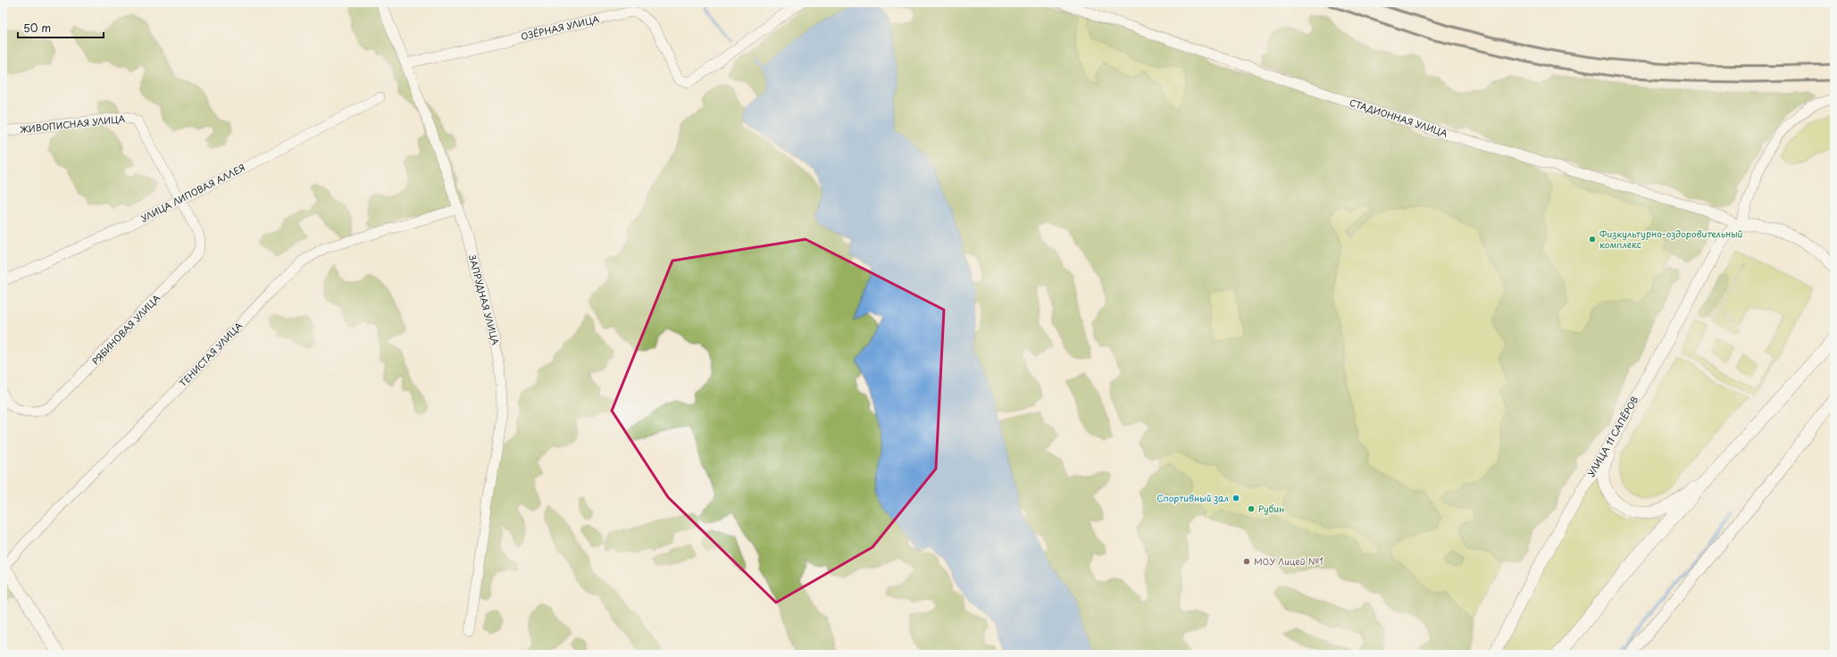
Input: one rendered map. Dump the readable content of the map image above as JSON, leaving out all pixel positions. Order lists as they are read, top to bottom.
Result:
{
  "streets": {
    "street": [
      "ОЗЁРНАЯ УЛИЦА",
      "СТАДИОННАЯ УЛИЦА",
      "ЖИВОПИСНАЯ УЛИЦА",
      "УЛИЦА ЛИПОВАЯ АЛЛЕЯ",
      "ЗАПРУДНАЯ УЛИЦА",
      "РЯБИНОВАЯ УЛИЦА",
      "ТЕНИСТАЯ УЛИЦА",
      "УЛИЦА 11 САПЁРОВ"
    ]
  },
  "crossings": [
    ["ОЗЁРНАЯ УЛИЦА", "ЗАПРУДНАЯ УЛИЦА"],
    ["СТАДИОННАЯ УЛИЦА", "УЛИЦА 11 САПЁРОВ"],
    ["ЖИВОПИСНАЯ УЛИЦА", "УЛИЦА ЛИПОВАЯ АЛЛЕЯ"],
    ["ЖИВОПИСНАЯ УЛИЦА", "РЯБИНОВАЯ УЛИЦА"],
    ["УЛИЦА ЛИПОВАЯ АЛЛЕЯ", "РЯБИНОВАЯ УЛИЦА"],
    ["ЗАПРУДНАЯ УЛИЦА", "ТЕНИСТАЯ УЛИЦА"]
  ],
  "places": [
    "Физкультурно-оздоровительный комплекс",
    "Спортивный зал",
    "Рубин",
    "МОУ Лицей №1"
  ],
  "scale_bar": "50 m"
}
